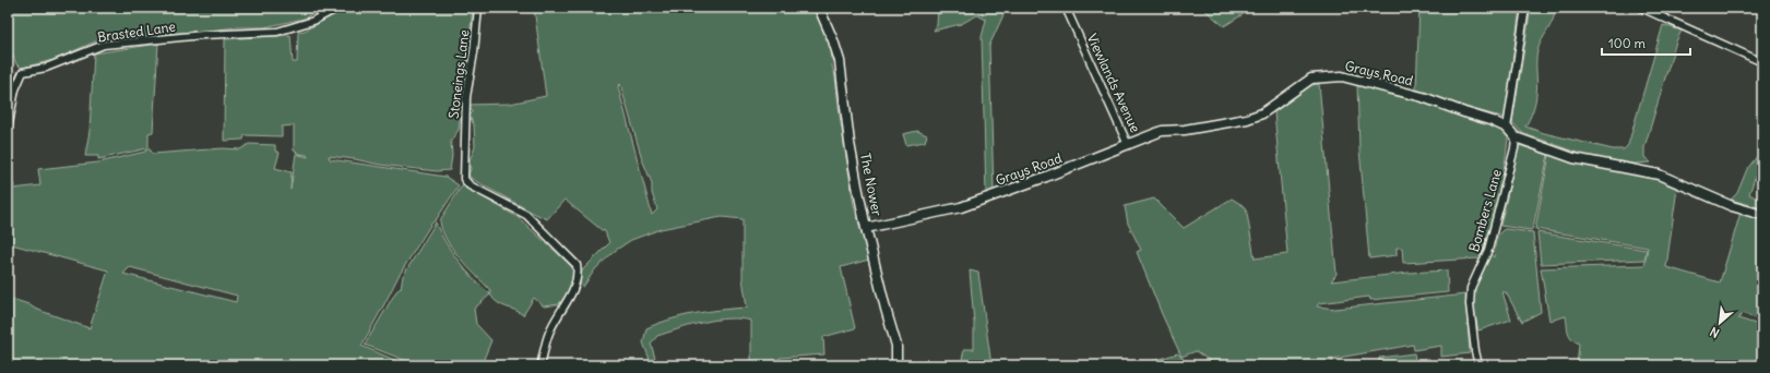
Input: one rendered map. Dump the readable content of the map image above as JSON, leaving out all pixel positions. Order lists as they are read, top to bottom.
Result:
{
  "streets": {
    "street": [
      "Brasted Lane",
      "Grays Road",
      "Stoneings Lane",
      "Viewlands Avenue",
      "The Nower",
      "Bombers Lane"
    ]
  },
  "crossings": [
    ["Grays Road", "Viewlands Avenue"],
    ["Grays Road", "The Nower"],
    ["Grays Road", "Bombers Lane"]
  ],
  "scale_bar": "100 m",
  "north": "bottom left"
}
